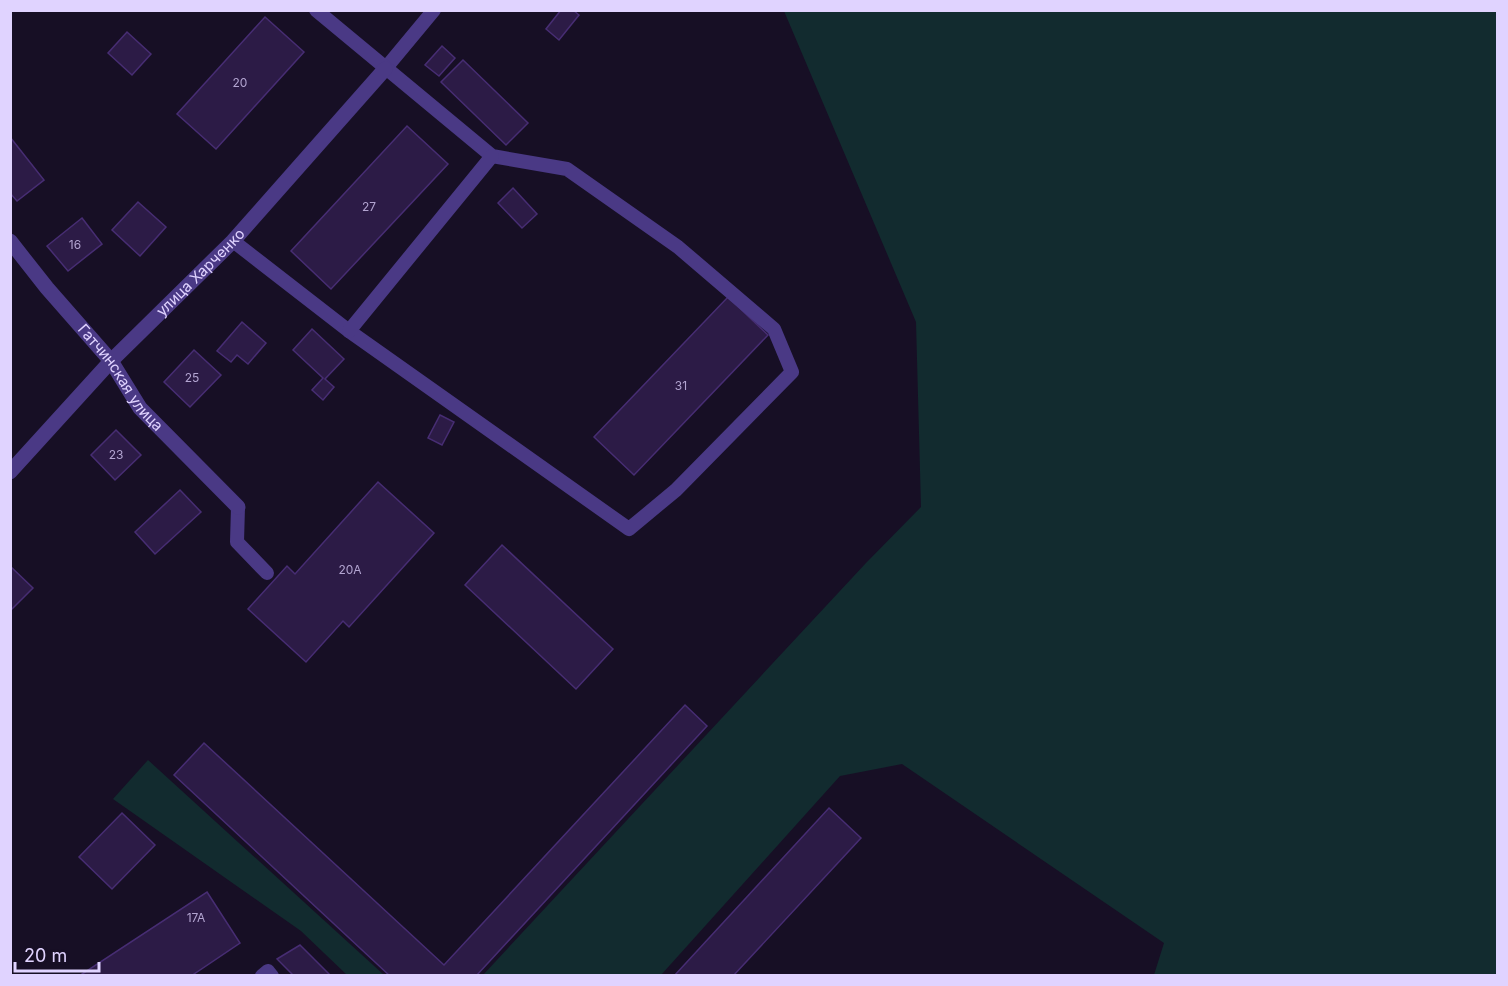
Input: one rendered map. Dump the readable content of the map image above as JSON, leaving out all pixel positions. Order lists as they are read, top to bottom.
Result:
{
  "streets": {
    "street": ["улица Харченко", "Гатчинская улица"]
  },
  "crossings": [
    ["улица Харченко", "Гатчинская улица"]
  ],
  "house_numbers": [
    "20",
    "27",
    "16",
    "25",
    "31",
    "23",
    "20А",
    "17А"
  ],
  "scale_bar": "20 m"
}
